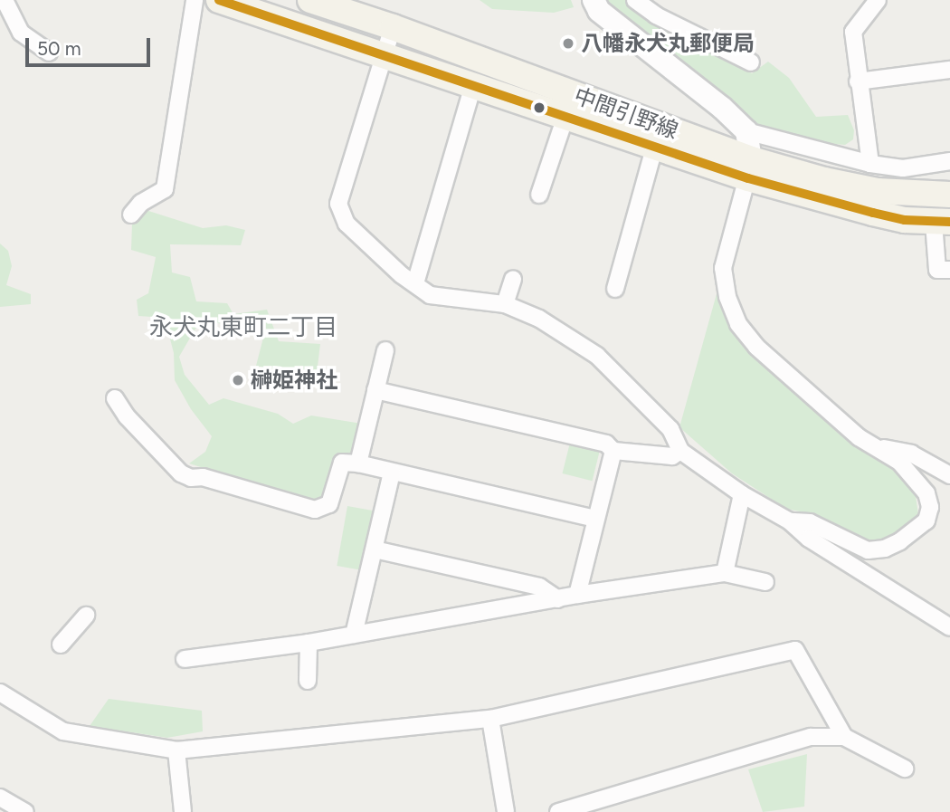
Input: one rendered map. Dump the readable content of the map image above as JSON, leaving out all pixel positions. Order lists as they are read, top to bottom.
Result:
{
  "streets": {
    "main road": ["中間引野線"]
  },
  "districts": ["永犬丸東町二丁目"],
  "places": ["八幡永犬丸郵便局", "榊姫神社"],
  "scale_bar": "50 m"
}
